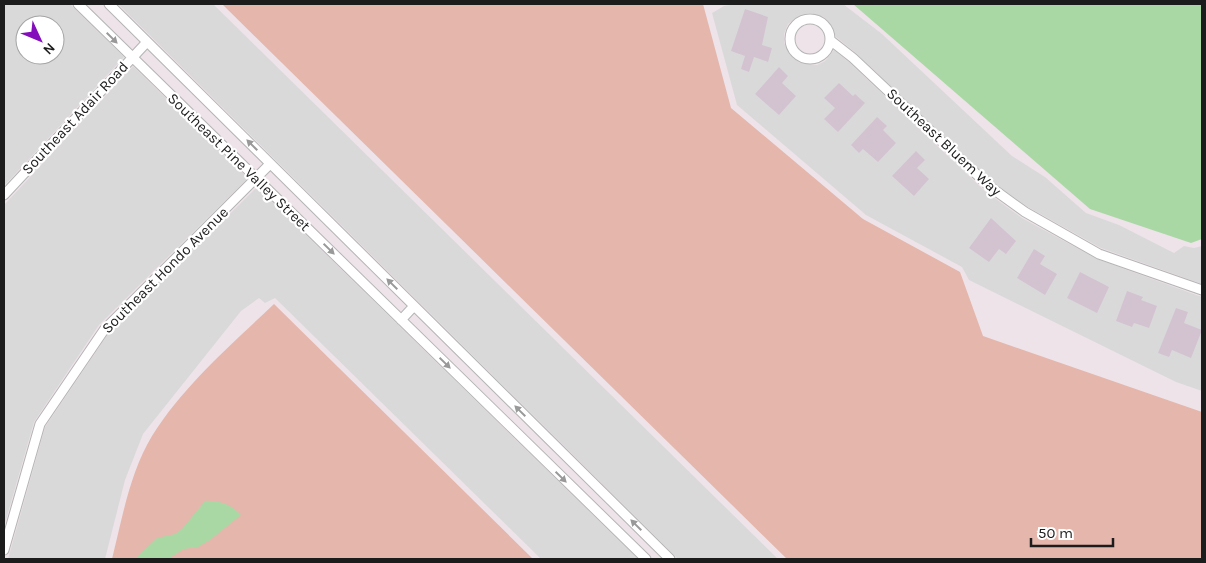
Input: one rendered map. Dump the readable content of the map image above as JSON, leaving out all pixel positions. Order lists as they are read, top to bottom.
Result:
{
  "streets": {
    "street": [
      "Southeast Adair Road",
      "Southeast Bluem Way",
      "Southeast Pine Valley Street",
      "Southeast Hondo Avenue"
    ]
  },
  "crossings": [
    ["Southeast Adair Road", "Southeast Pine Valley Street"],
    ["Southeast Pine Valley Street", "Southeast Hondo Avenue"]
  ],
  "scale_bar": "50 m",
  "north": "bottom right"
}
